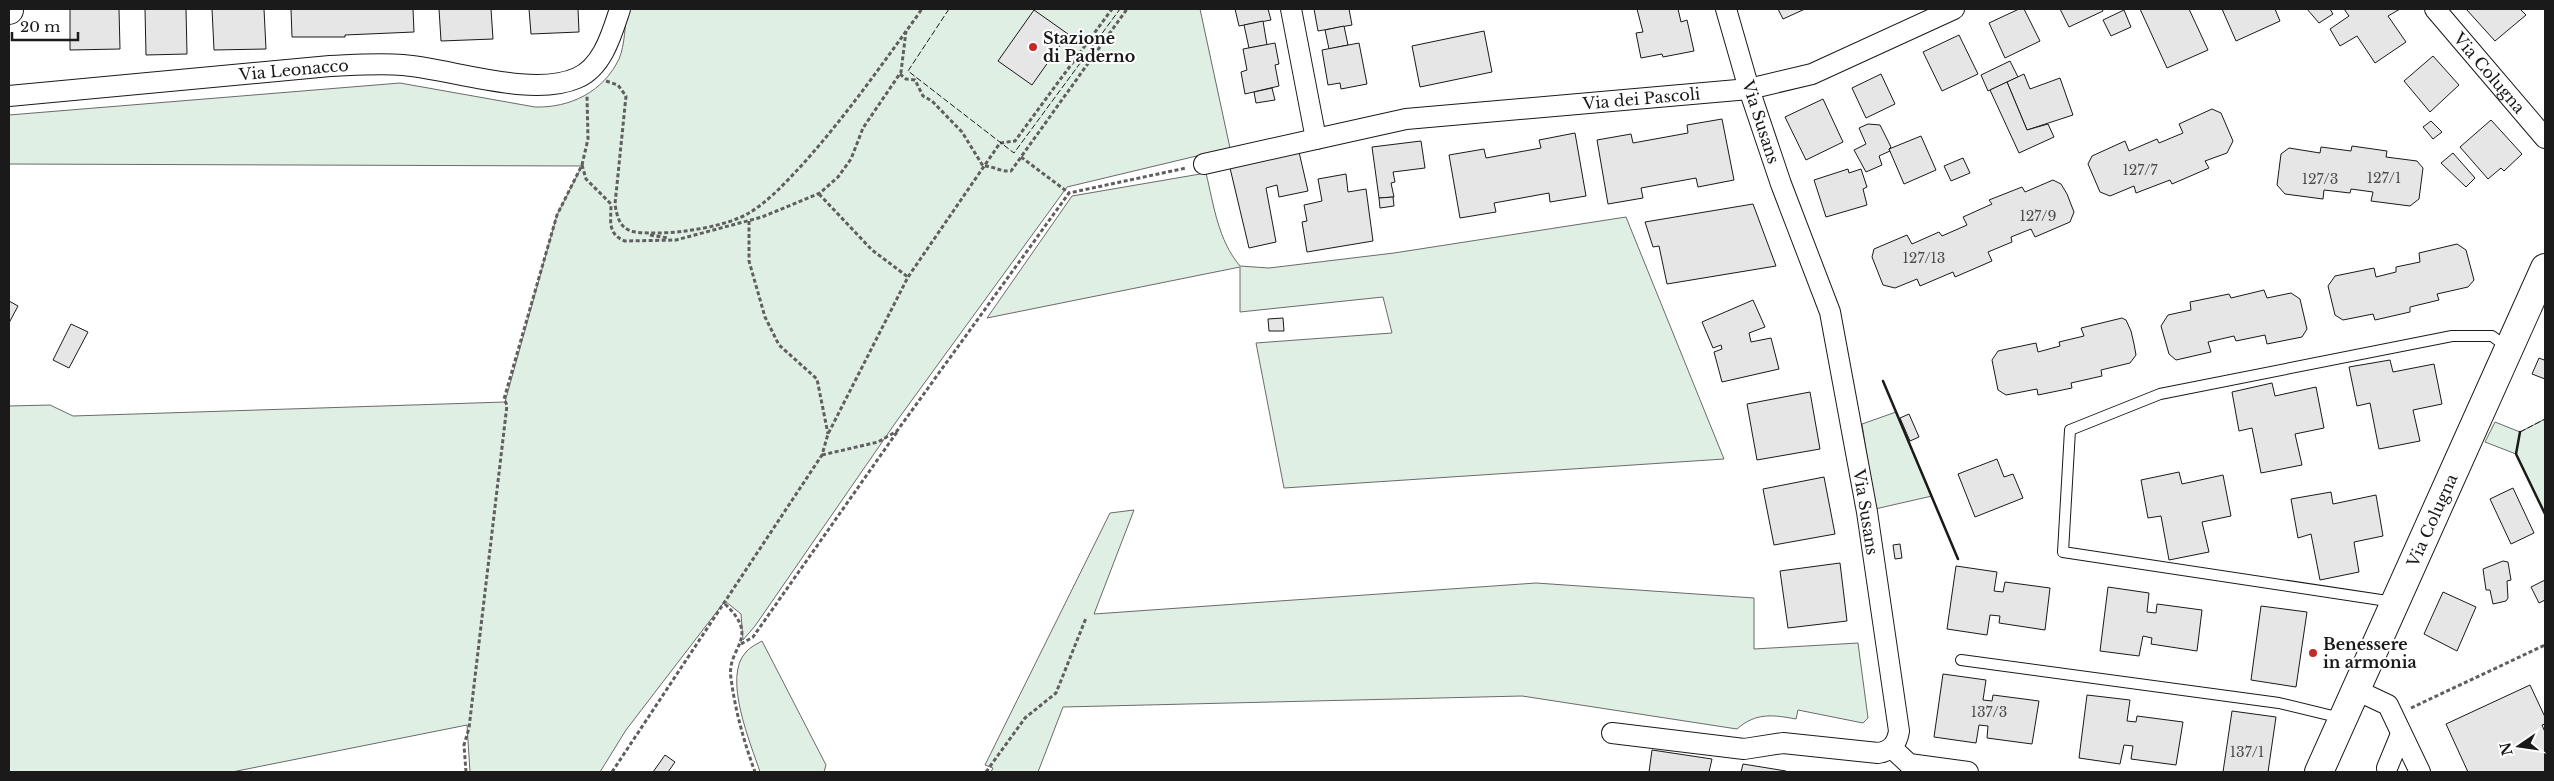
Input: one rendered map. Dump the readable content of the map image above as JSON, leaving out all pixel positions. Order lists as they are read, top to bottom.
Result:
{
  "streets": {
    "street": [
      "Via Leonacco",
      "Via Colugna",
      "Via dei Pascoli",
      "Via Susans"
    ]
  },
  "crossings": [
    ["Via dei Pascoli", "Via Susans"]
  ],
  "places": ["Stazione di Paderno", "Benessere in armonia"],
  "house_numbers": [
    "127/7",
    "127/1",
    "127/3",
    "127/9",
    "127/13",
    "137/3",
    "137/1"
  ],
  "scale_bar": "20 m",
  "north": "left"
}
